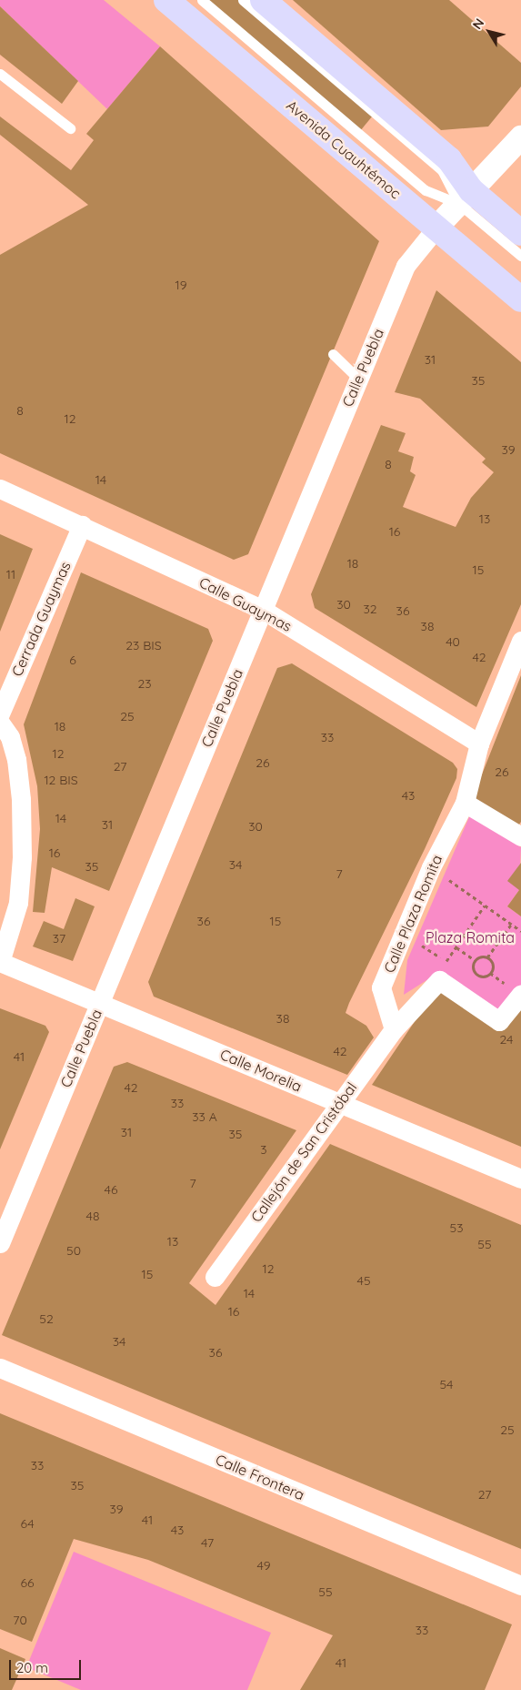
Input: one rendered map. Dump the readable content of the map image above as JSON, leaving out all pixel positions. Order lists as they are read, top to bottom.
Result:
{
  "streets": {
    "main road": ["Avenida Cuauhtémoc"],
    "street": [
      "Calle Puebla",
      "Calle Guaymas",
      "Cerrada Guaymas",
      "Calle Plaza Romita",
      "Calle Morelia",
      "Callejón de San Cristóbal",
      "Calle Frontera"
    ]
  },
  "crossings": [
    ["Avenida Cuauhtémoc", "Calle Puebla"],
    ["Calle Puebla", "Calle Guaymas"],
    ["Calle Puebla", "Calle Morelia"],
    ["Calle Guaymas", "Cerrada Guaymas"],
    ["Calle Guaymas", "Calle Plaza Romita"],
    ["Calle Plaza Romita", "Callejón de San Cristóbal"],
    ["Calle Morelia", "Callejón de San Cristóbal"]
  ],
  "parks": ["Plaza Romita"],
  "house_numbers": [
    "19",
    "31",
    "35",
    "8",
    "12",
    "39",
    "8",
    "14",
    "13",
    "16",
    "18",
    "15",
    "11",
    "30",
    "32",
    "36",
    "38",
    "40",
    "23 BIS",
    "42",
    "6",
    "23",
    "25",
    "18",
    "33",
    "12",
    "26",
    "27",
    "26",
    "12 BIS",
    "43",
    "14",
    "31",
    "30",
    "16",
    "34",
    "35",
    "7",
    "36",
    "15",
    "37",
    "38",
    "24",
    "42",
    "41",
    "42",
    "33",
    "33 A",
    "31",
    "35",
    "3",
    "7",
    "46",
    "48",
    "53",
    "13",
    "55",
    "50",
    "12",
    "15",
    "45",
    "14",
    "16",
    "52",
    "34",
    "36",
    "54",
    "25",
    "33",
    "35",
    "27",
    "39",
    "41",
    "64",
    "43",
    "47",
    "49",
    "66",
    "55",
    "70",
    "33",
    "41"
  ],
  "scale_bar": "20 m",
  "north": "top left"
}
